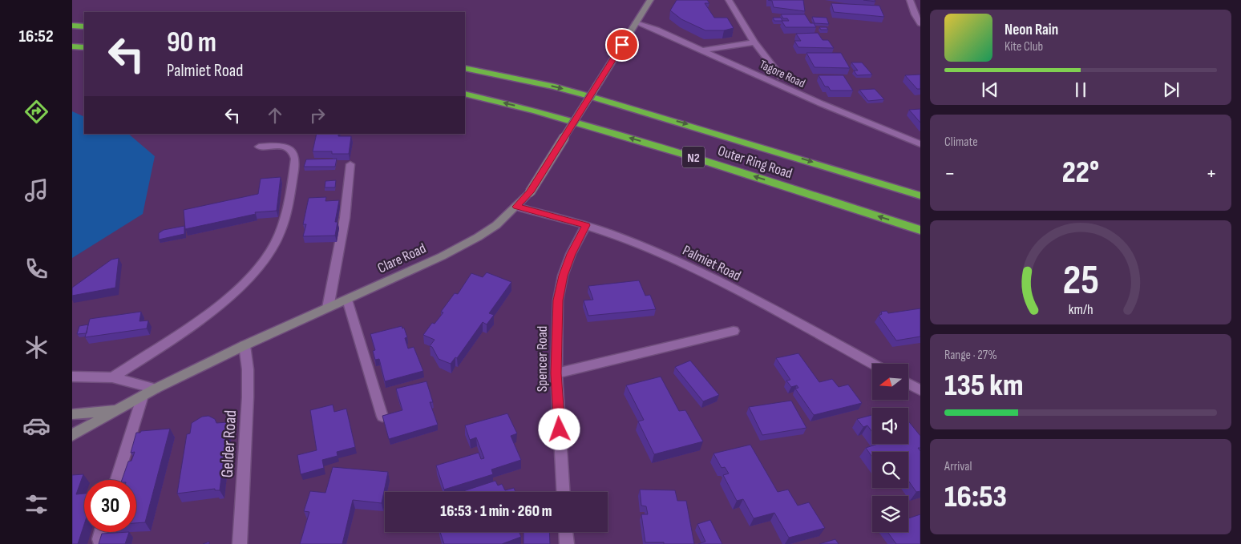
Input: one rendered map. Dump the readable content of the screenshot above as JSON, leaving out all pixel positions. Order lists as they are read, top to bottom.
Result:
{
  "streets": {
    "highway": ["N2", "Outer Ring Road"],
    "street": [
      "Tagore Road",
      "Clare Road",
      "Palmiet Road",
      "Spencer Road",
      "Gelder Road"
    ]
  },
  "crossings": [
    ["Tagore Road", "Clare Road"],
    ["Clare Road", "Palmiet Road"],
    ["Clare Road", "Gelder Road"],
    ["Palmiet Road", "Spencer Road"]
  ],
  "north": "left",
  "page": {
    "tabs": "16:52",
    "turn": ["90 m", "Palmiet Road"],
    "song": ["Neon Rain", "Kite Club"],
    "tile": [
      "Climate",
      ["Range · 27%", "135 km"],
      ["Arrival", "16:53"]
    ],
    "heat": ["−", "22°", "+"],
    "limit": "30",
    "trip": "16:53 · 1 min · 260 m",
    "gauge": ["25", "km/h"]
  }
}
